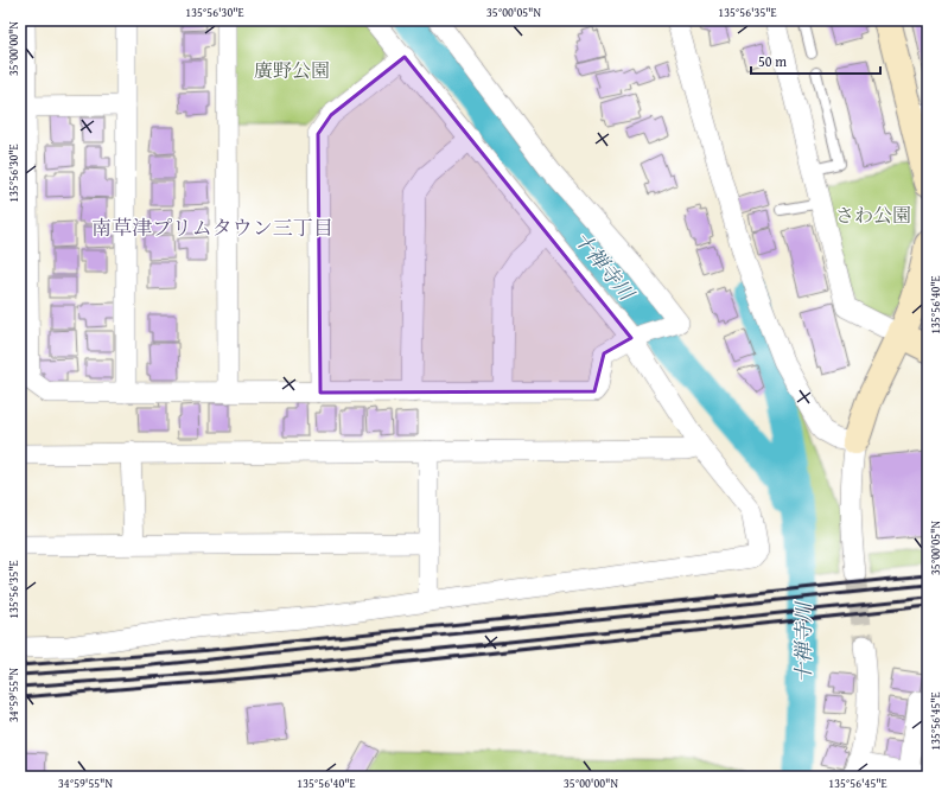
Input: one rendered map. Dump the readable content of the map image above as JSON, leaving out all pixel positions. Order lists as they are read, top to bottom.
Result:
{
  "districts": ["南草津プリムタウン三丁目"],
  "water": ["十禅寺川"],
  "parks": ["廣野公園", "さわ公園"],
  "scale_bar": "50 m",
  "coordinates": [
    "135°56'30\"E",
    "35°00'05\"N",
    "135°56'35\"E",
    "35°00'00\"N",
    "135°56'40\"E",
    "34°59'55\"N",
    "135°56'45\"E"
  ]
}
